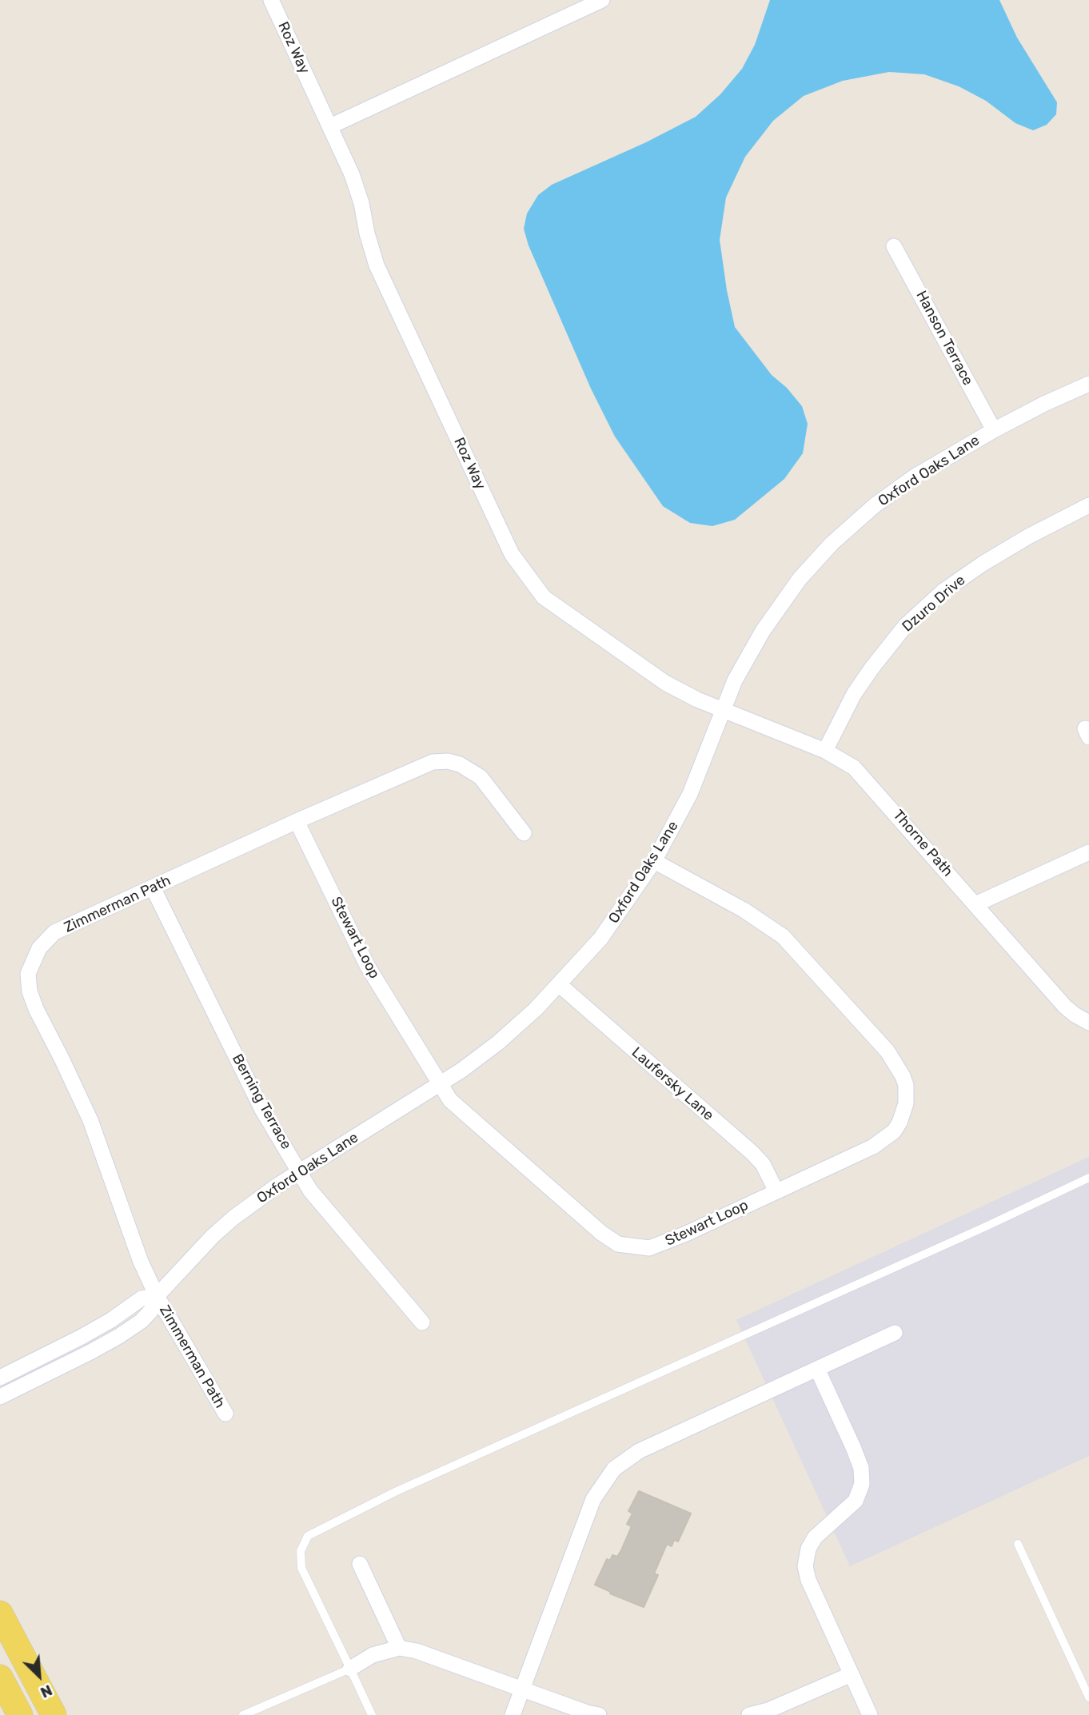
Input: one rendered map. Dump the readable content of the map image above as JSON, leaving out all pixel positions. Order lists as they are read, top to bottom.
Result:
{
  "streets": {
    "street": [
      "Roz Way",
      "Hanson Terrace",
      "Oxford Oaks Lane",
      "Dzuro Drive",
      "Thorne Path",
      "Zimmerman Path",
      "Stewart Loop",
      "Laufersky Lane",
      "Berning Terrace"
    ]
  },
  "crossings": [
    ["Roz Way", "Oxford Oaks Lane"],
    ["Roz Way", "Thorne Path"],
    ["Hanson Terrace", "Oxford Oaks Lane"],
    ["Oxford Oaks Lane", "Thorne Path"],
    ["Oxford Oaks Lane", "Zimmerman Path"],
    ["Oxford Oaks Lane", "Stewart Loop"],
    ["Oxford Oaks Lane", "Laufersky Lane"],
    ["Oxford Oaks Lane", "Berning Terrace"],
    ["Dzuro Drive", "Thorne Path"],
    ["Zimmerman Path", "Stewart Loop"],
    ["Zimmerman Path", "Berning Terrace"],
    ["Stewart Loop", "Laufersky Lane"]
  ],
  "north": "bottom right"
}
